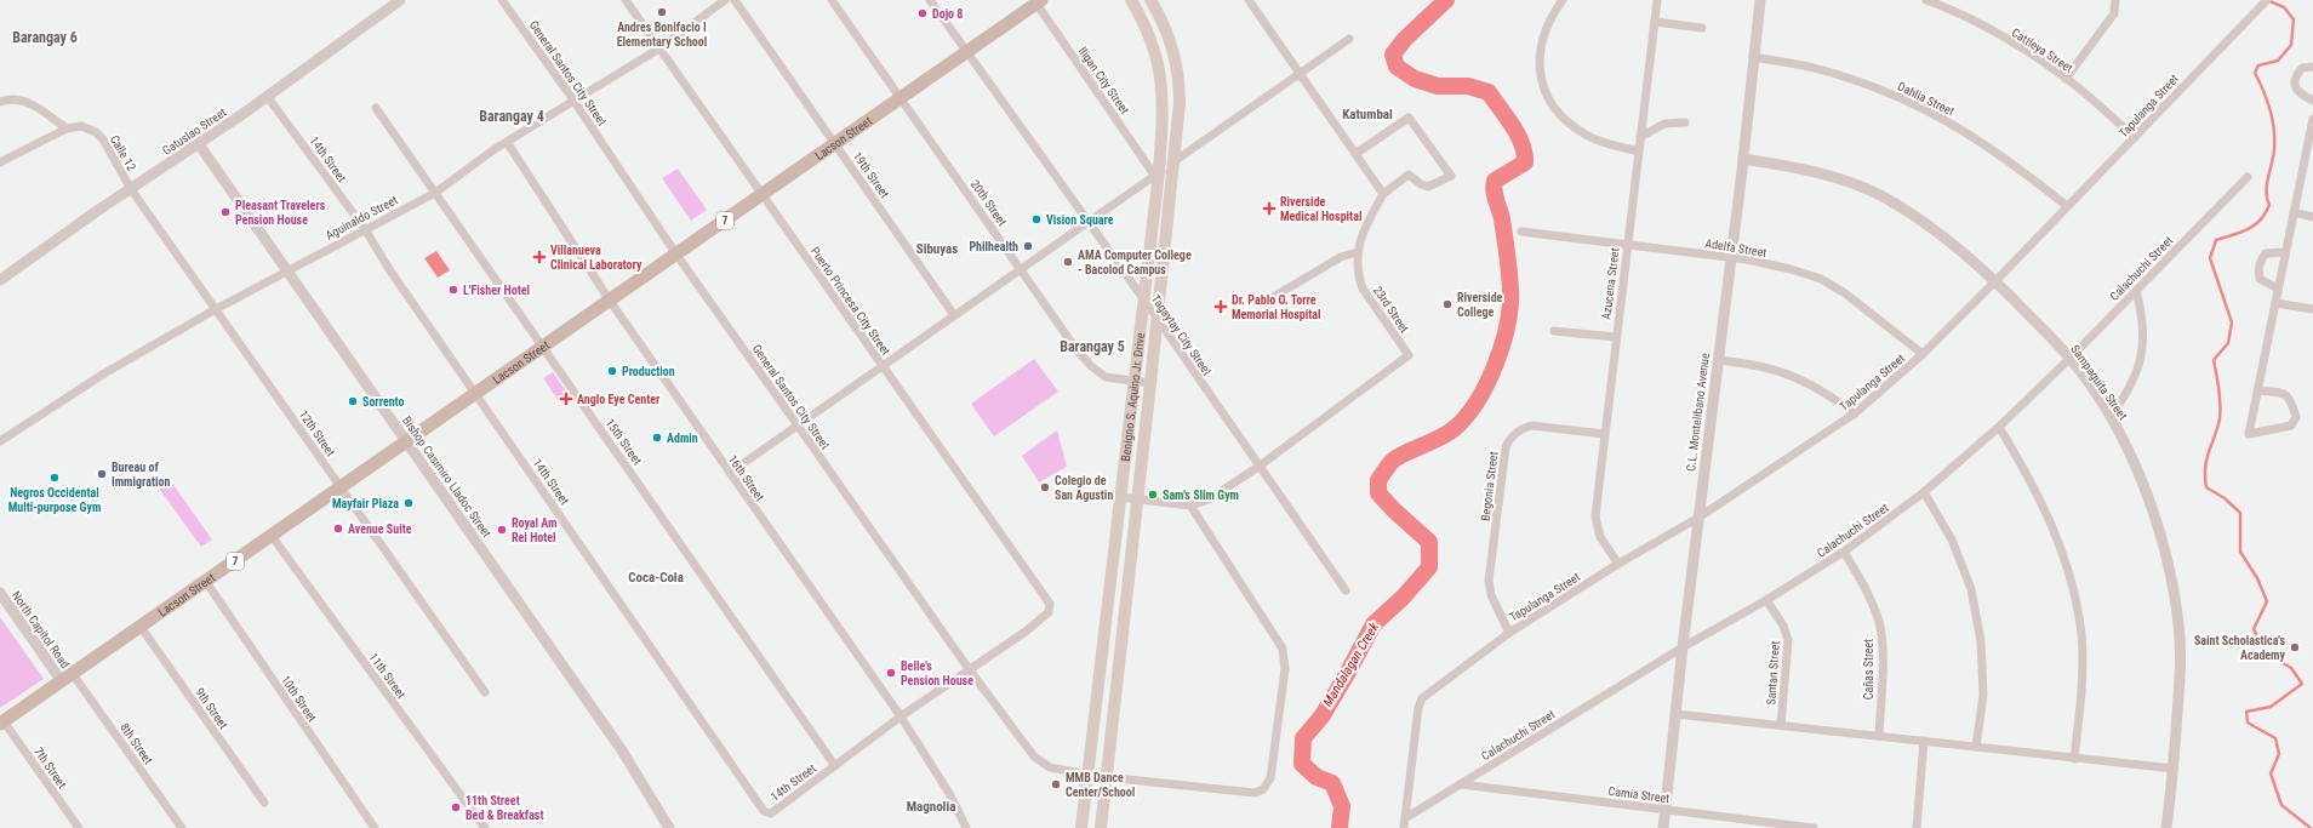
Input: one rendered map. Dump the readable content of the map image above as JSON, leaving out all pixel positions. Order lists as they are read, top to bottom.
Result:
{
  "streets": {
    "main road": ["Lacson Street", "7", "Benigno S. Aquino Jr. Drive"],
    "street": [
      "Cattleya Street",
      "General Santos City Street",
      "Iligan City Street",
      "Dahlia Street",
      "Tapulanga Street",
      "Gatuslao Street",
      "Calle 12",
      "14th Street",
      "19th Street",
      "20th Street",
      "Aguinaldo Street",
      "Adelfa Street",
      "Calachuchi Street",
      "Azucena Street",
      "Puerto Princesa City Street",
      "23rd Street",
      "Tagaytay City Street",
      "Sampaguita Street",
      "C.L. Montelibano Avenue",
      "12th Street",
      "15th Street",
      "Bishop Casimiro Lladoc Street",
      "16th Street",
      "Begonia Street",
      "North Capitol Road",
      "Cañas Street",
      "Santan Street",
      "11th Street",
      "10th Street",
      "9th Street",
      "8th Street",
      "7th Street",
      "Camia Street"
    ]
  },
  "crossings": [
    ["Cattleya Street", "Tapulanga Street"],
    ["General Santos City Street", "Lacson Street"],
    ["General Santos City Street", "Aguinaldo Street"],
    ["General Santos City Street", "Puerto Princesa City Street"],
    ["General Santos City Street", "Benigno S. Aquino Jr. Drive"],
    ["Iligan City Street", "Lacson Street"],
    ["Iligan City Street", "Benigno S. Aquino Jr. Drive"],
    ["Dahlia Street", "Tapulanga Street"],
    ["Dahlia Street", "C.L. Montelibano Avenue"],
    ["Tapulanga Street", "Adelfa Street"],
    ["Tapulanga Street", "Calachuchi Street"],
    ["Tapulanga Street", "Azucena Street"],
    ["Tapulanga Street", "Sampaguita Street"],
    ["Tapulanga Street", "C.L. Montelibano Avenue"],
    ["Tapulanga Street", "Begonia Street"],
    ["Gatuslao Street", "Calle 12"],
    ["Gatuslao Street", "14th Street"],
    ["Gatuslao Street", "12th Street"],
    ["Gatuslao Street", "Bishop Casimiro Lladoc Street"],
    ["Lacson Street", "14th Street"],
    ["Lacson Street", "19th Street"],
    ["Lacson Street", "20th Street"],
    ["Lacson Street", "Puerto Princesa City Street"],
    ["Lacson Street", "Tagaytay City Street"],
    ["Lacson Street", "12th Street"],
    ["Lacson Street", "15th Street"],
    ["Lacson Street", "Bishop Casimiro Lladoc Street"],
    ["Lacson Street", "16th Street"],
    ["Lacson Street", "North Capitol Road"],
    ["Lacson Street", "11th Street"],
    ["Lacson Street", "10th Street"],
    ["Lacson Street", "9th Street"],
    ["Lacson Street", "8th Street"],
    ["Lacson Street", "7th Street"],
    ["Calle 12", "12th Street"],
    ["14th Street", "Aguinaldo Street"],
    ["14th Street", "15th Street"],
    ["20th Street", "Benigno S. Aquino Jr. Drive"],
    ["Aguinaldo Street", "Puerto Princesa City Street"],
    ["Aguinaldo Street", "12th Street"],
    ["Aguinaldo Street", "15th Street"],
    ["Aguinaldo Street", "Bishop Casimiro Lladoc Street"],
    ["Aguinaldo Street", "16th Street"],
    ["Adelfa Street", "Azucena Street"],
    ["Adelfa Street", "C.L. Montelibano Avenue"],
    ["Calachuchi Street", "Sampaguita Street"],
    ["Calachuchi Street", "C.L. Montelibano Avenue"],
    ["Calachuchi Street", "Cañas Street"],
    ["Calachuchi Street", "Santan Street"],
    ["Calachuchi Street", "Camia Street"],
    ["Azucena Street", "Begonia Street"],
    ["23rd Street", "Tagaytay City Street"],
    ["Tagaytay City Street", "Benigno S. Aquino Jr. Drive"],
    ["Sampaguita Street", "C.L. Montelibano Avenue"],
    ["C.L. Montelibano Avenue", "Camia Street"],
    ["North Capitol Road", "8th Street"]
  ],
  "districts": [
    "Barangay 6",
    "Katumbal",
    "Barangay 4",
    "Sibuyas",
    "Barangay 5",
    "Coca-Cola",
    "Magnolia"
  ],
  "water": ["Mandalagan Creek"],
  "places": {
    "other": [
      "Andres Bonifacio I Elementary School",
      "Dojo 8",
      "Pleasant Travelers Pension House",
      "Vision Square",
      "Philhealth",
      "AMA Computer College - Bacolod Campus",
      "L'Fisher Hotel",
      "Riverside College",
      "Production",
      "Sorrento",
      "Admin",
      "Bureau of Immigration",
      "Negros Occidental Multi-purpose Gym",
      "Colegio de San Agustin",
      "Sam's Slim Gym",
      "Mayfair Plaza",
      "Avenue Suite",
      "Royal Am Rei Hotel",
      "Saint Scholastica's Academy",
      "Belle's Pension House",
      "MMB Dance Center/School",
      "11th Street Bed & Breakfast"
    ],
    "health": [
      "Riverside Medical Hospital",
      "Villanueva Clinical Laboratory",
      "Dr. Pablo O. Torre Memorial Hospital",
      "Anglo Eye Center"
    ]
  }
}
